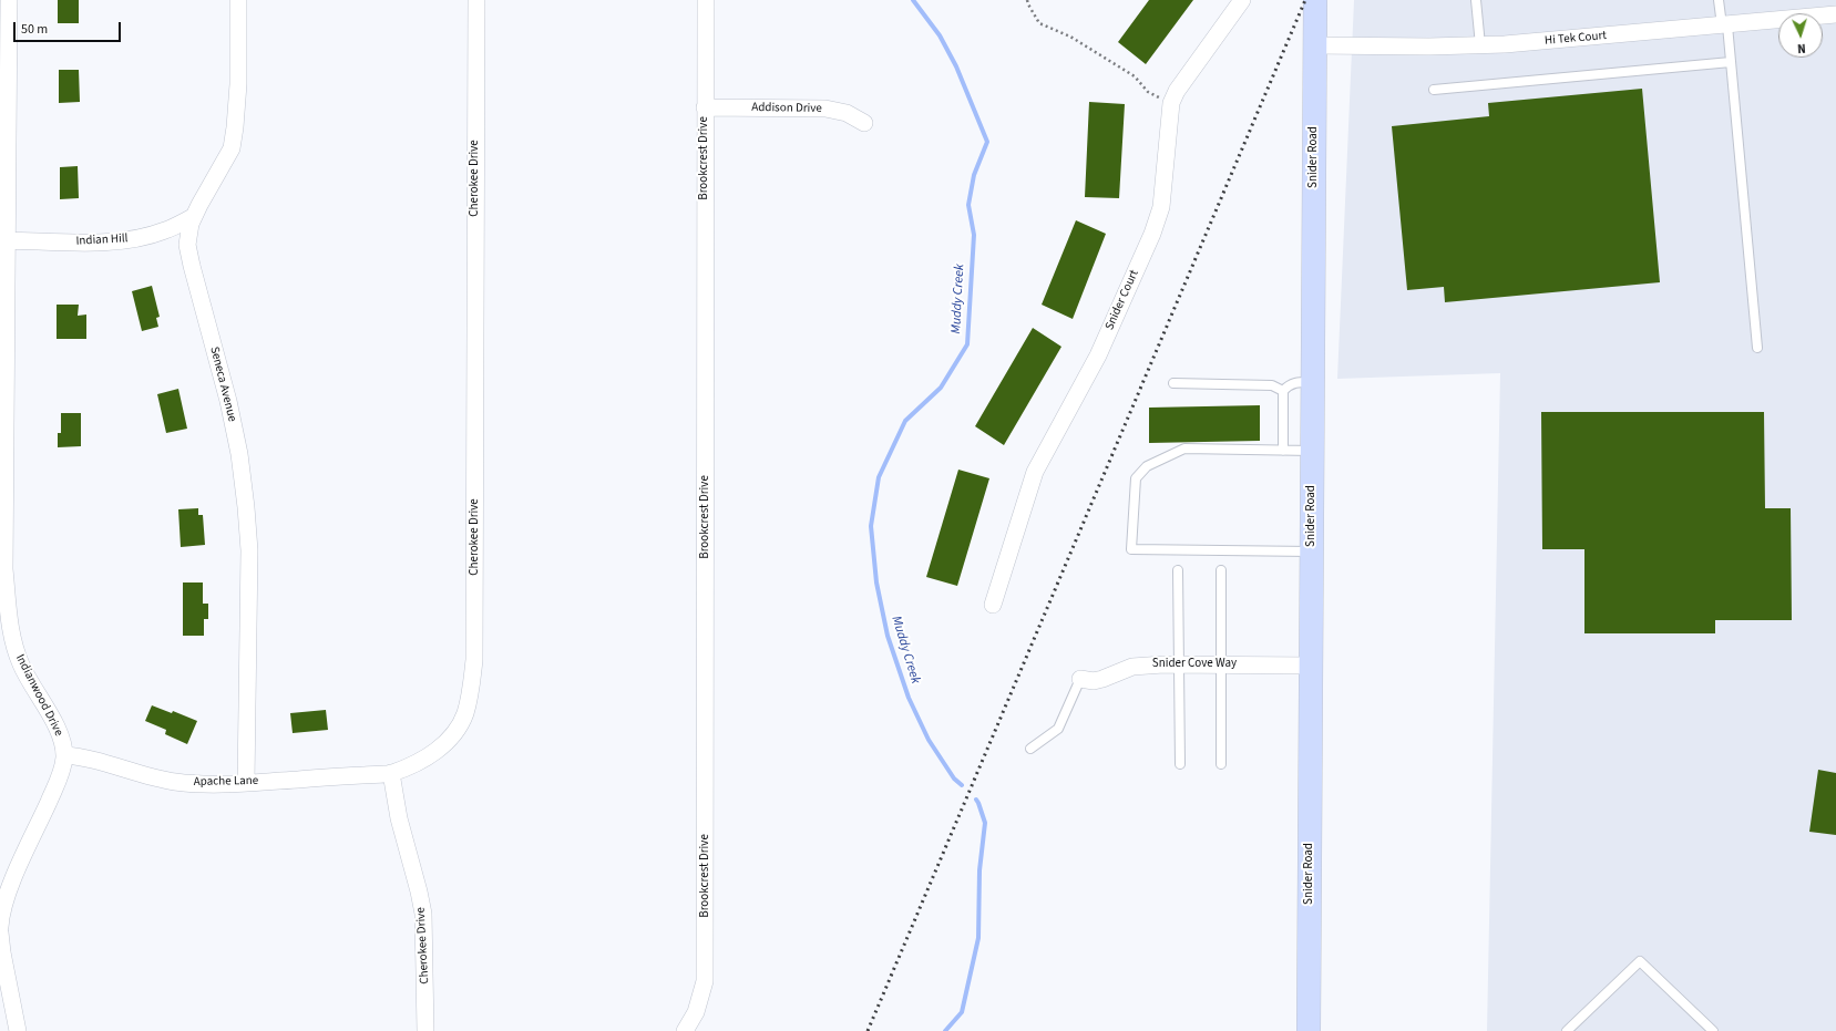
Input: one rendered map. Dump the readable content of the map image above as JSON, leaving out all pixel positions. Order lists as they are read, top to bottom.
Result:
{
  "streets": {
    "street": [
      "Hi Tek Court",
      "Addison Drive",
      "Snider Road",
      "Brookcrest Drive",
      "Cherokee Drive",
      "Indian Hill",
      "Snider Court",
      "Seneca Avenue",
      "Snider Cove Way",
      "Indianwood Drive",
      "Apache Lane"
    ]
  },
  "crossings": [
    ["Hi Tek Court", "Snider Road"],
    ["Addison Drive", "Brookcrest Drive"],
    ["Snider Road", "Snider Cove Way"],
    ["Cherokee Drive", "Apache Lane"],
    ["Indian Hill", "Seneca Avenue"],
    ["Indian Hill", "Indianwood Drive"],
    ["Seneca Avenue", "Apache Lane"],
    ["Indianwood Drive", "Apache Lane"]
  ],
  "water": ["Muddy Creek"],
  "scale_bar": "50 m",
  "north": "bottom"
}
